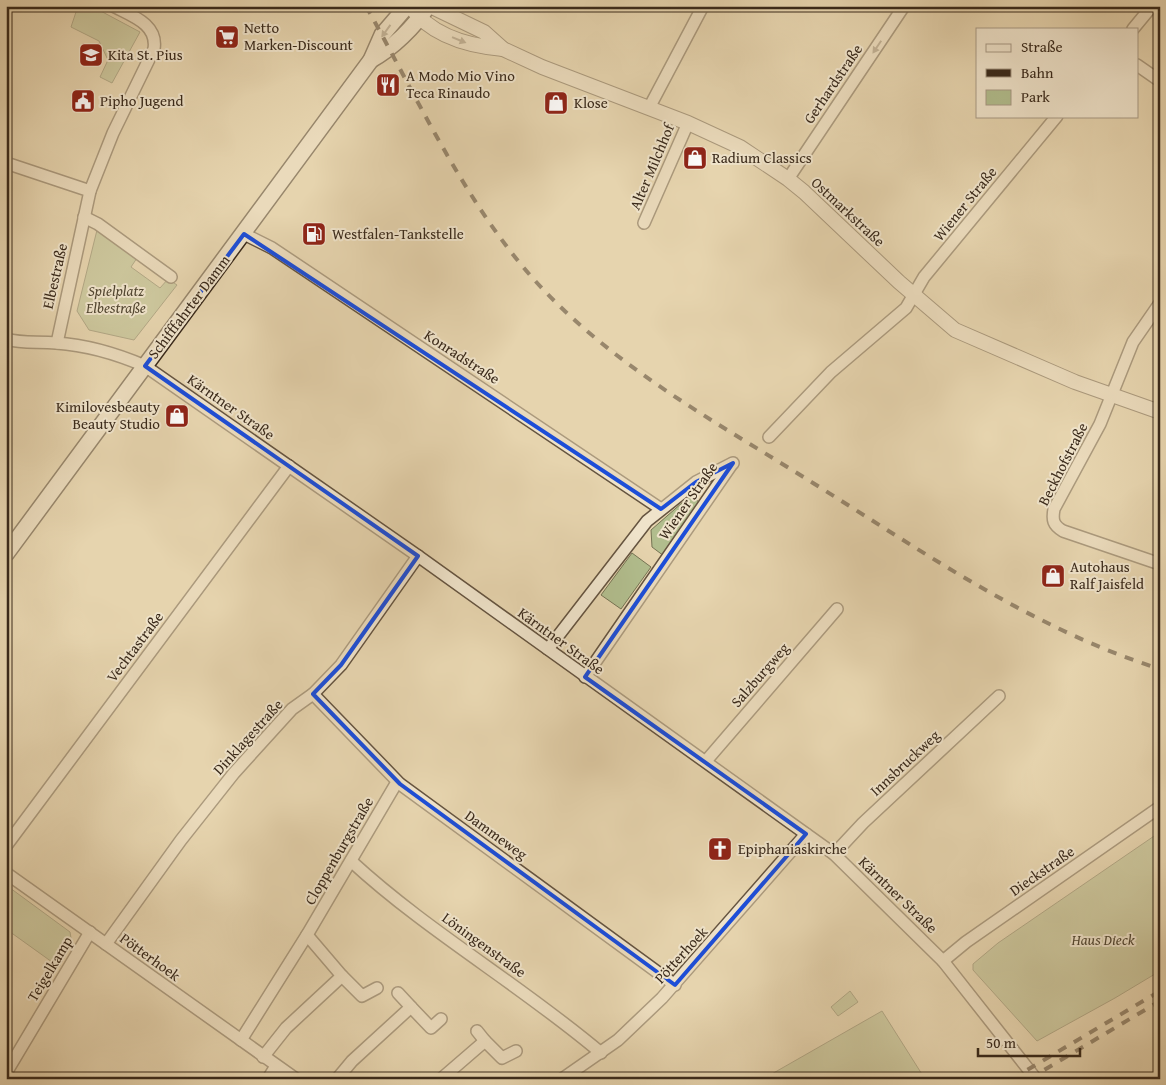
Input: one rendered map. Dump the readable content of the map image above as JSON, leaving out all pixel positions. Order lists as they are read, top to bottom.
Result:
{
  "streets": {
    "main road": ["Schifffahrter Damm"],
    "street": [
      "Gerhardstraße",
      "Alter Milchhof",
      "Wiener Straße",
      "Ostmarkstraße",
      "Elbestraße",
      "Konradstraße",
      "Kärntner Straße",
      "Beckhofstraße",
      "Vechtastraße",
      "Salzburgweg",
      "Dinklagestraße",
      "Innsbruckweg",
      "Dammeweg",
      "Cloppenburgstraße",
      "Dieckstraße",
      "Löningenstraße",
      "Pötterhoek",
      "Teigelkamp"
    ]
  },
  "crossings": [
    ["Gerhardstraße", "Ostmarkstraße"],
    ["Alter Milchhof", "Ostmarkstraße"],
    ["Wiener Straße", "Ostmarkstraße"],
    ["Wiener Straße", "Konradstraße"],
    ["Wiener Straße", "Kärntner Straße"],
    ["Ostmarkstraße", "Schifffahrter Damm"],
    ["Ostmarkstraße", "Beckhofstraße"],
    ["Elbestraße", "Kärntner Straße"],
    ["Schifffahrter Damm", "Konradstraße"],
    ["Schifffahrter Damm", "Kärntner Straße"],
    ["Kärntner Straße", "Vechtastraße"],
    ["Kärntner Straße", "Salzburgweg"],
    ["Kärntner Straße", "Dinklagestraße"],
    ["Kärntner Straße", "Innsbruckweg"],
    ["Kärntner Straße", "Dieckstraße"],
    ["Kärntner Straße", "Pötterhoek"],
    ["Dinklagestraße", "Dammeweg"],
    ["Dinklagestraße", "Pötterhoek"],
    ["Dammeweg", "Cloppenburgstraße"],
    ["Dammeweg", "Pötterhoek"],
    ["Cloppenburgstraße", "Löningenstraße"],
    ["Cloppenburgstraße", "Pötterhoek"],
    ["Löningenstraße", "Pötterhoek"],
    ["Pötterhoek", "Teigelkamp"]
  ],
  "one_way": ["Gerhardstraße"],
  "parks": ["Spielplatz Elbestraße", "Haus Dieck"],
  "places": {
    "supermarket": ["Netto Marken-Discount"],
    "school or university": ["Kita St. Pius"],
    "restaurant": ["A Modo Mio Vino Teca Rinaudo"],
    "public building": ["Pipho Jugend"],
    "shop": [
      "Klose",
      "Radium Classics",
      "Kimilovesbeauty Beauty Studio",
      "Autohaus Ralf Jaisfeld"
    ],
    "fuel station": ["Westfalen-Tankstelle"],
    "church": ["Epiphaniaskirche"]
  },
  "legend": ["Straße", "Bahn", "Park"],
  "scale_bar": "50 m"
}
